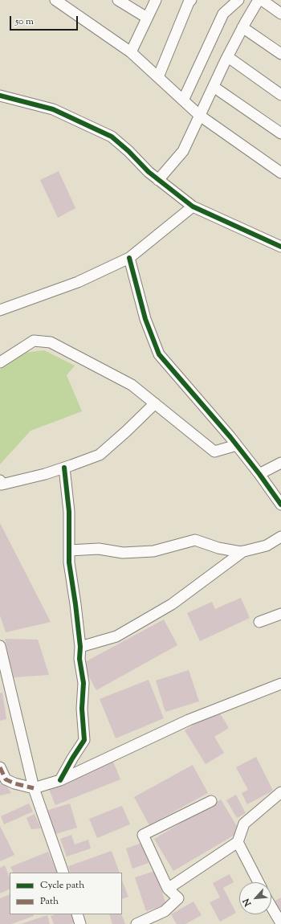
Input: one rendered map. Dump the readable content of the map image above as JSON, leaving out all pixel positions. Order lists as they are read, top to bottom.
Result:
{
  "legend": ["Cycle path", "Path"],
  "scale_bar": "50 m",
  "north": "bottom left"
}
